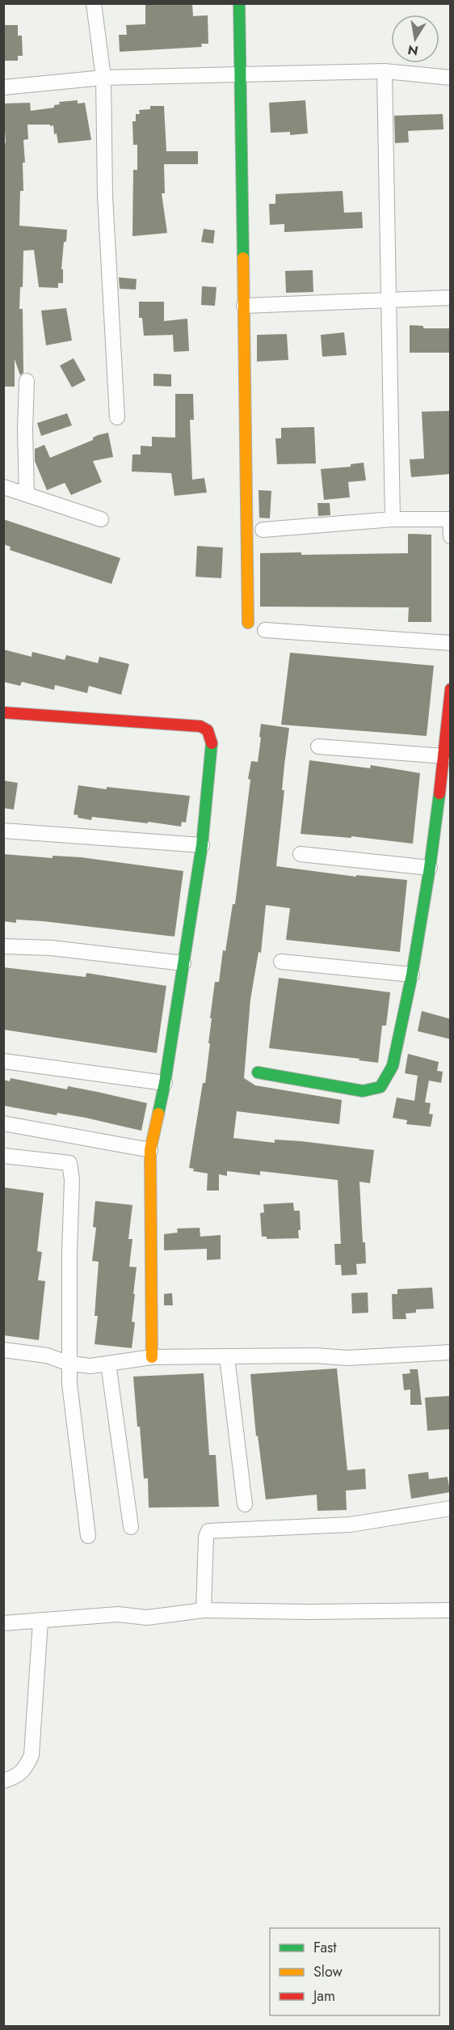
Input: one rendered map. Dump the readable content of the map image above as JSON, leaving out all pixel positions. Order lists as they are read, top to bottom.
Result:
{
  "legend": ["Fast", "Slow", "Jam"],
  "north": "bottom"
}
